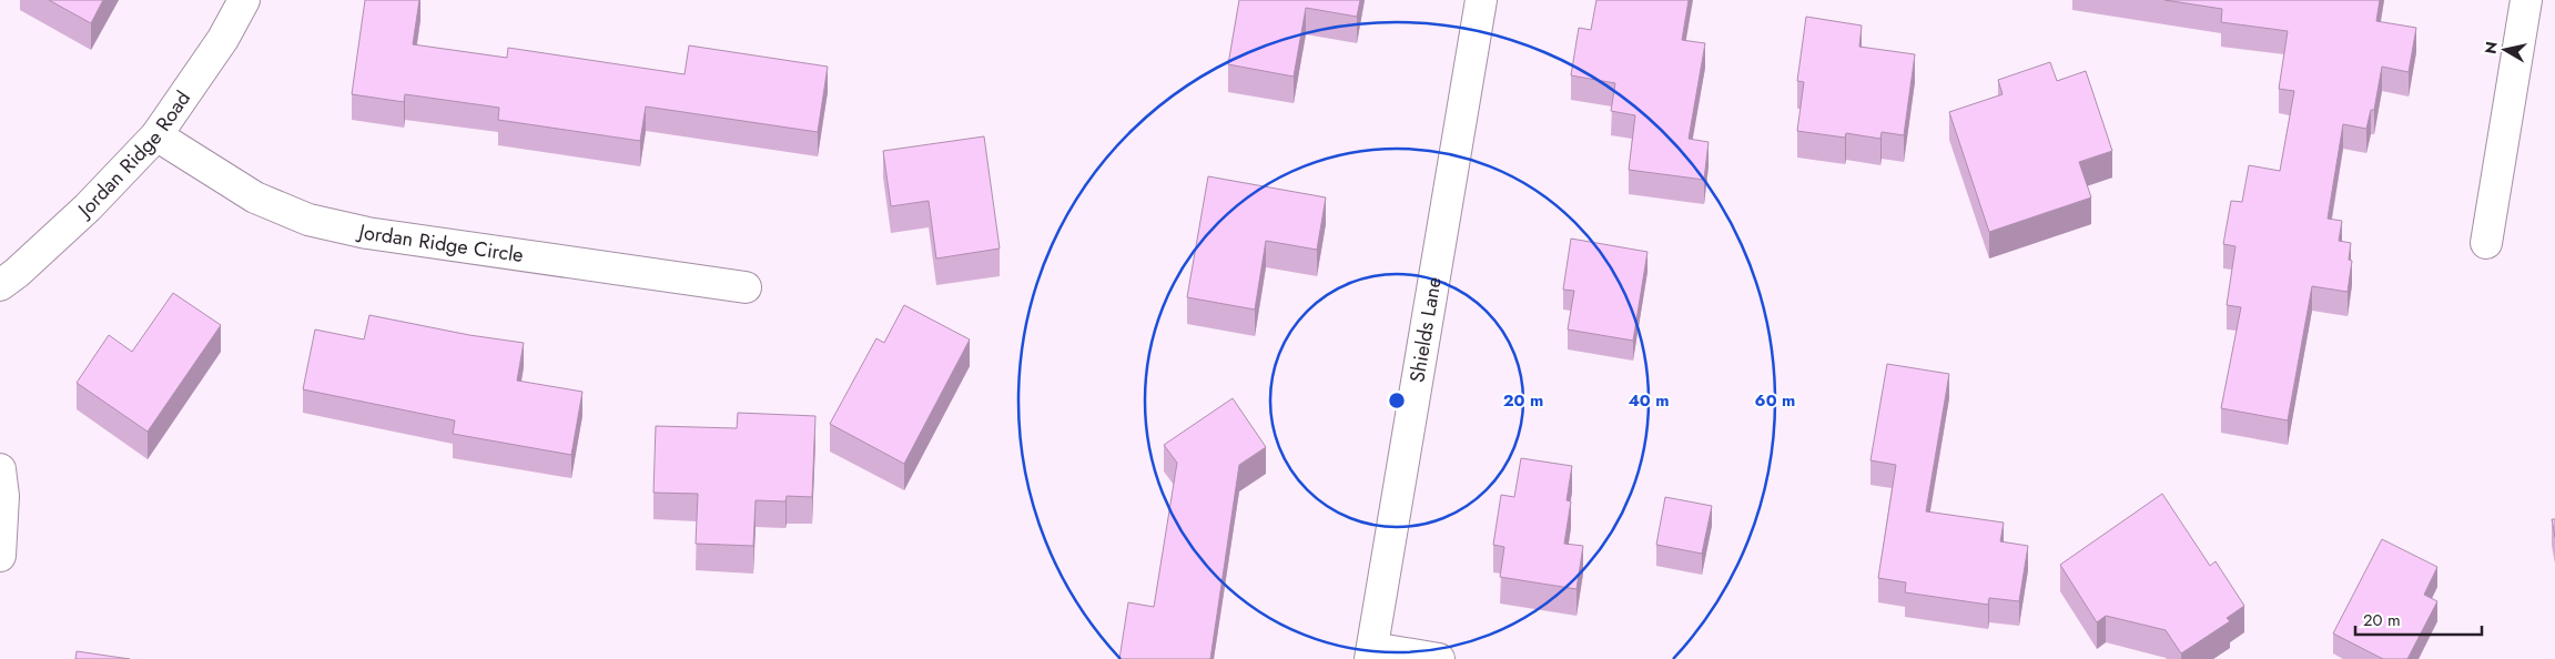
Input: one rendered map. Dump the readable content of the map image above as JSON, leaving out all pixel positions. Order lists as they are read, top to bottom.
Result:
{
  "streets": {
    "street": ["Jordan Ridge Road", "Jordan Ridge Circle", "Shields Lane"]
  },
  "crossings": [
    ["Jordan Ridge Road", "Jordan Ridge Circle"]
  ],
  "scale_bar": "20 m",
  "north": "left",
  "rings": ["20 m", "40 m", "60 m"]
}
